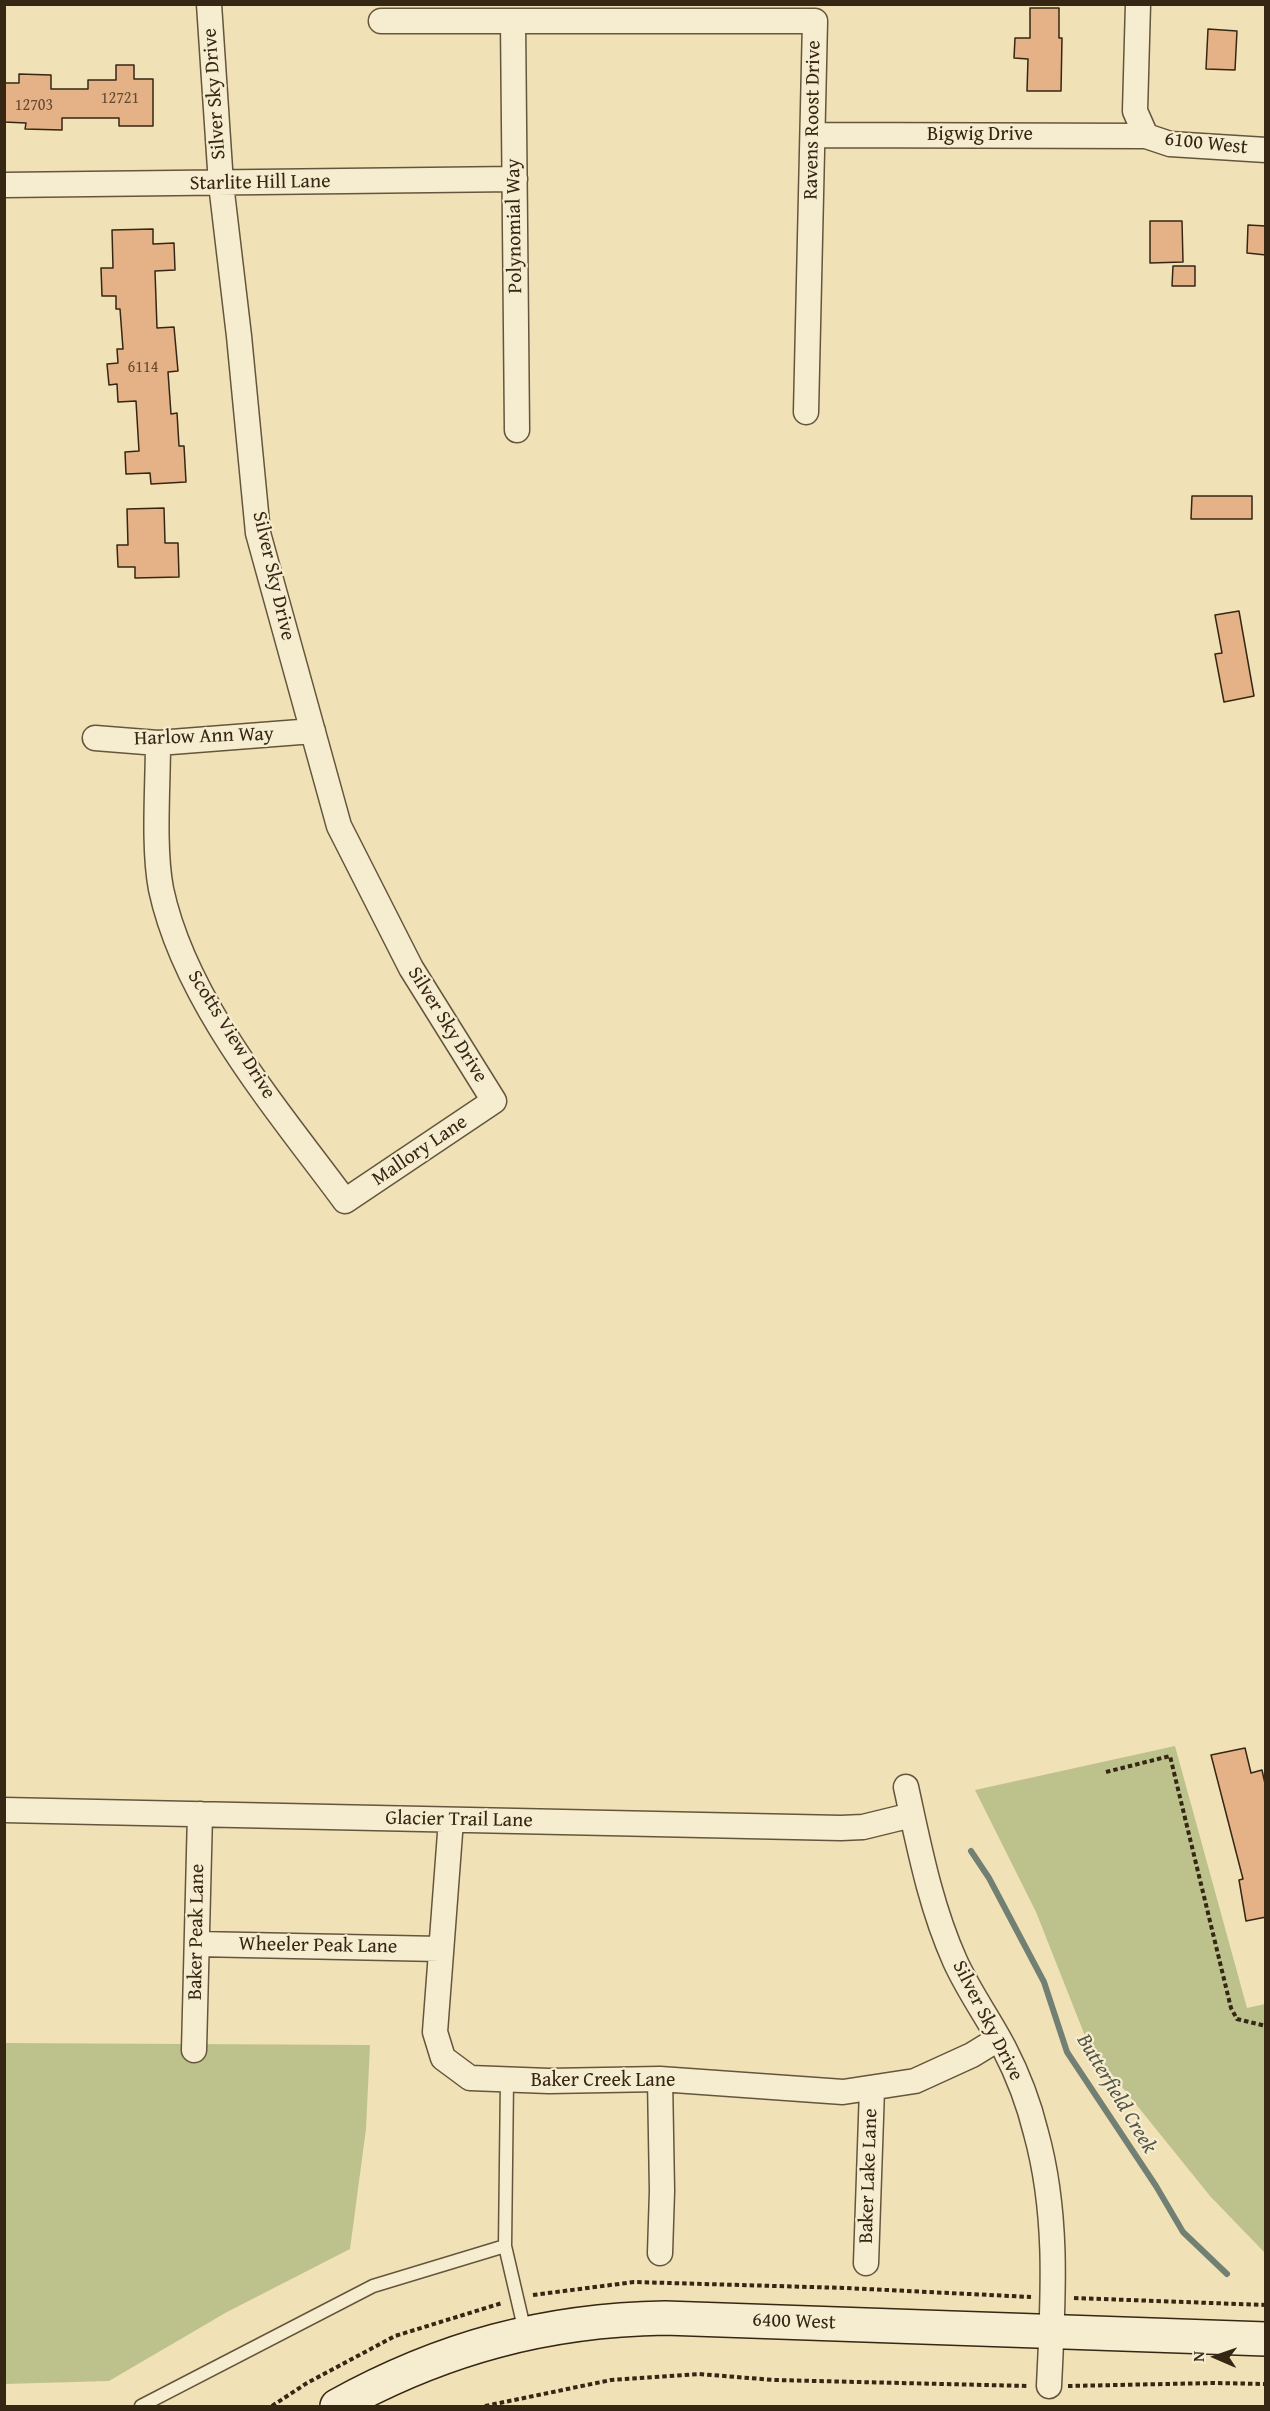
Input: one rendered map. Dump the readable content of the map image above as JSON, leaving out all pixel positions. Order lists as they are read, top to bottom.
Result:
{
  "streets": {
    "street": [
      "Silver Sky Drive",
      "Ravens Roost Drive",
      "Bigwig Drive",
      "6100 West",
      "Starlite Hill Lane",
      "Polynomial Way",
      "Harlow Ann Way",
      "Scotts View Drive",
      "Mallory Lane",
      "Glacier Trail Lane",
      "Baker Peak Lane",
      "Wheeler Peak Lane",
      "Baker Creek Lane",
      "Baker Lake Lane",
      "6400 West"
    ]
  },
  "crossings": [
    ["Silver Sky Drive", "Starlite Hill Lane"],
    ["Silver Sky Drive", "Harlow Ann Way"],
    ["Silver Sky Drive", "Mallory Lane"],
    ["Silver Sky Drive", "Glacier Trail Lane"],
    ["Silver Sky Drive", "Baker Creek Lane"],
    ["Silver Sky Drive", "6400 West"],
    ["Ravens Roost Drive", "Bigwig Drive"],
    ["Ravens Roost Drive", "Polynomial Way"],
    ["Bigwig Drive", "6100 West"],
    ["Starlite Hill Lane", "Polynomial Way"],
    ["Harlow Ann Way", "Scotts View Drive"],
    ["Scotts View Drive", "Mallory Lane"],
    ["Glacier Trail Lane", "Baker Peak Lane"],
    ["Glacier Trail Lane", "Baker Creek Lane"],
    ["Baker Peak Lane", "Wheeler Peak Lane"],
    ["Wheeler Peak Lane", "Baker Creek Lane"],
    ["Baker Creek Lane", "Baker Lake Lane"]
  ],
  "water": ["Butterfield Creek"],
  "house_numbers": ["12721", "12703", "6114"],
  "north": "left"
}
